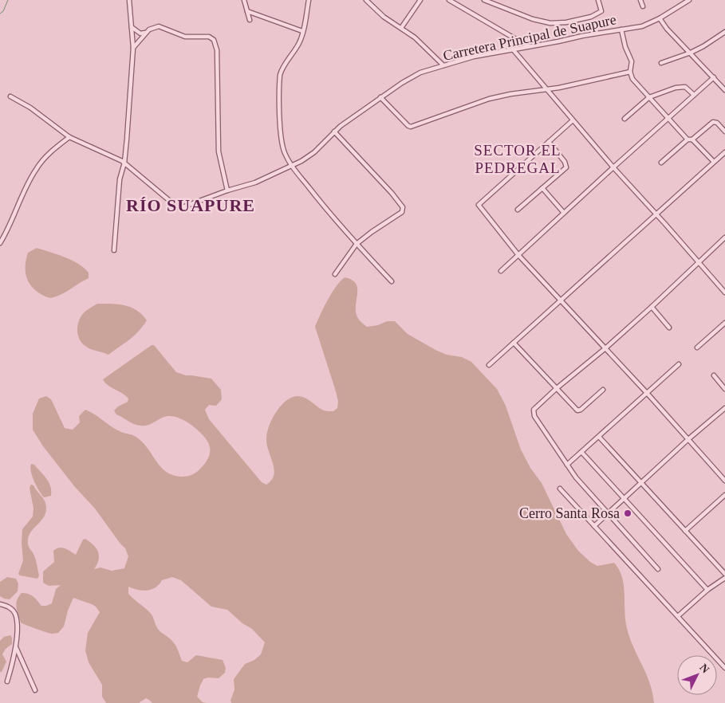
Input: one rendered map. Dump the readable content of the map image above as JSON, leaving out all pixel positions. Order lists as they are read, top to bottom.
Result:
{
  "streets": {
    "street": ["Carretera Principal de Suapure"]
  },
  "districts": ["SECTOR EL PEDREGAL", "RÍO SUAPURE"],
  "places": ["Cerro Santa Rosa"],
  "north": "top right"
}
